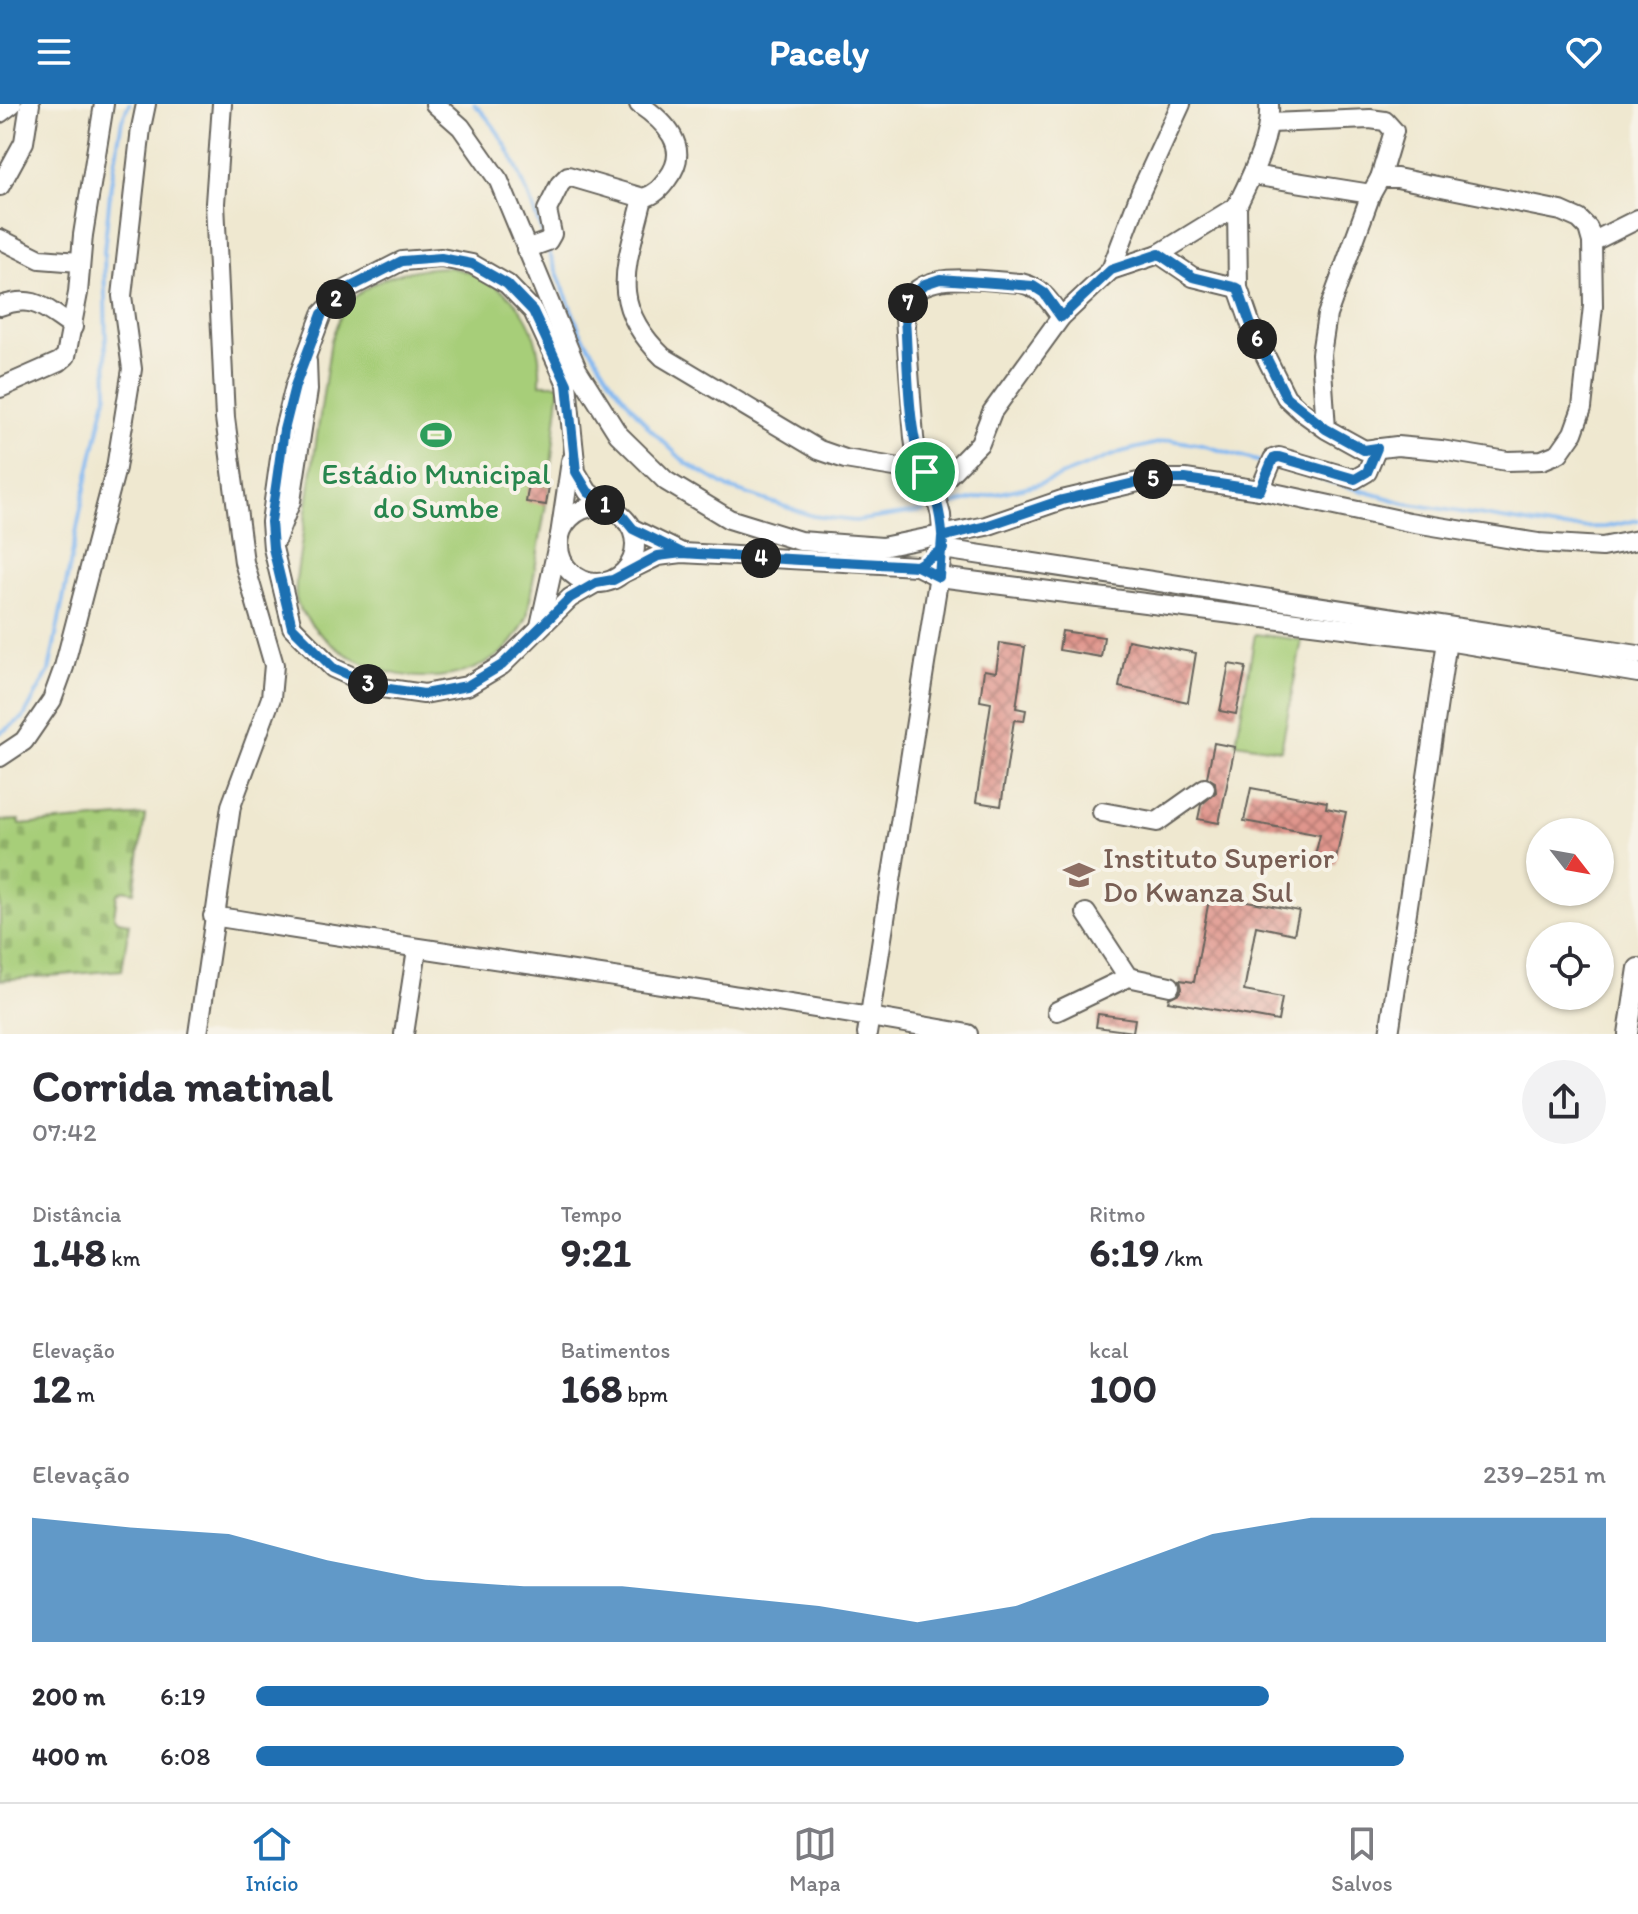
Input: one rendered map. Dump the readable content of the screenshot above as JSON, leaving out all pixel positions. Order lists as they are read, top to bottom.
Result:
{
  "places": {
    "sports": ["Estádio Municipal do Sumbe"],
    "school or university": ["Instituto Superior Do Kwanza Sul"]
  },
  "north": "bottom right",
  "page": {
    "header": "Pacely",
    "pins": [
      "2",
      "7",
      "6",
      "5",
      "1",
      "4",
      "3"
    ],
    "heading": ["Corrida matinal", "07:42"],
    "stats": [
      ["Distância", "1.48 km"],
      ["Tempo", "9:21"],
      ["Ritmo", "6:19 /km"],
      ["Elevação", "12 m"],
      ["Batimentos", "168 bpm"],
      ["kcal", "100"]
    ],
    "chart": ["Elevação", "239–251 m"],
    "list": [
      {
        "name": "200 m",
        "note": "6:19"
      },
      {
        "name": "400 m",
        "note": "6:08"
      }
    ],
    "tabs": ["Início", "Mapa", "Salvos"]
  }
}
